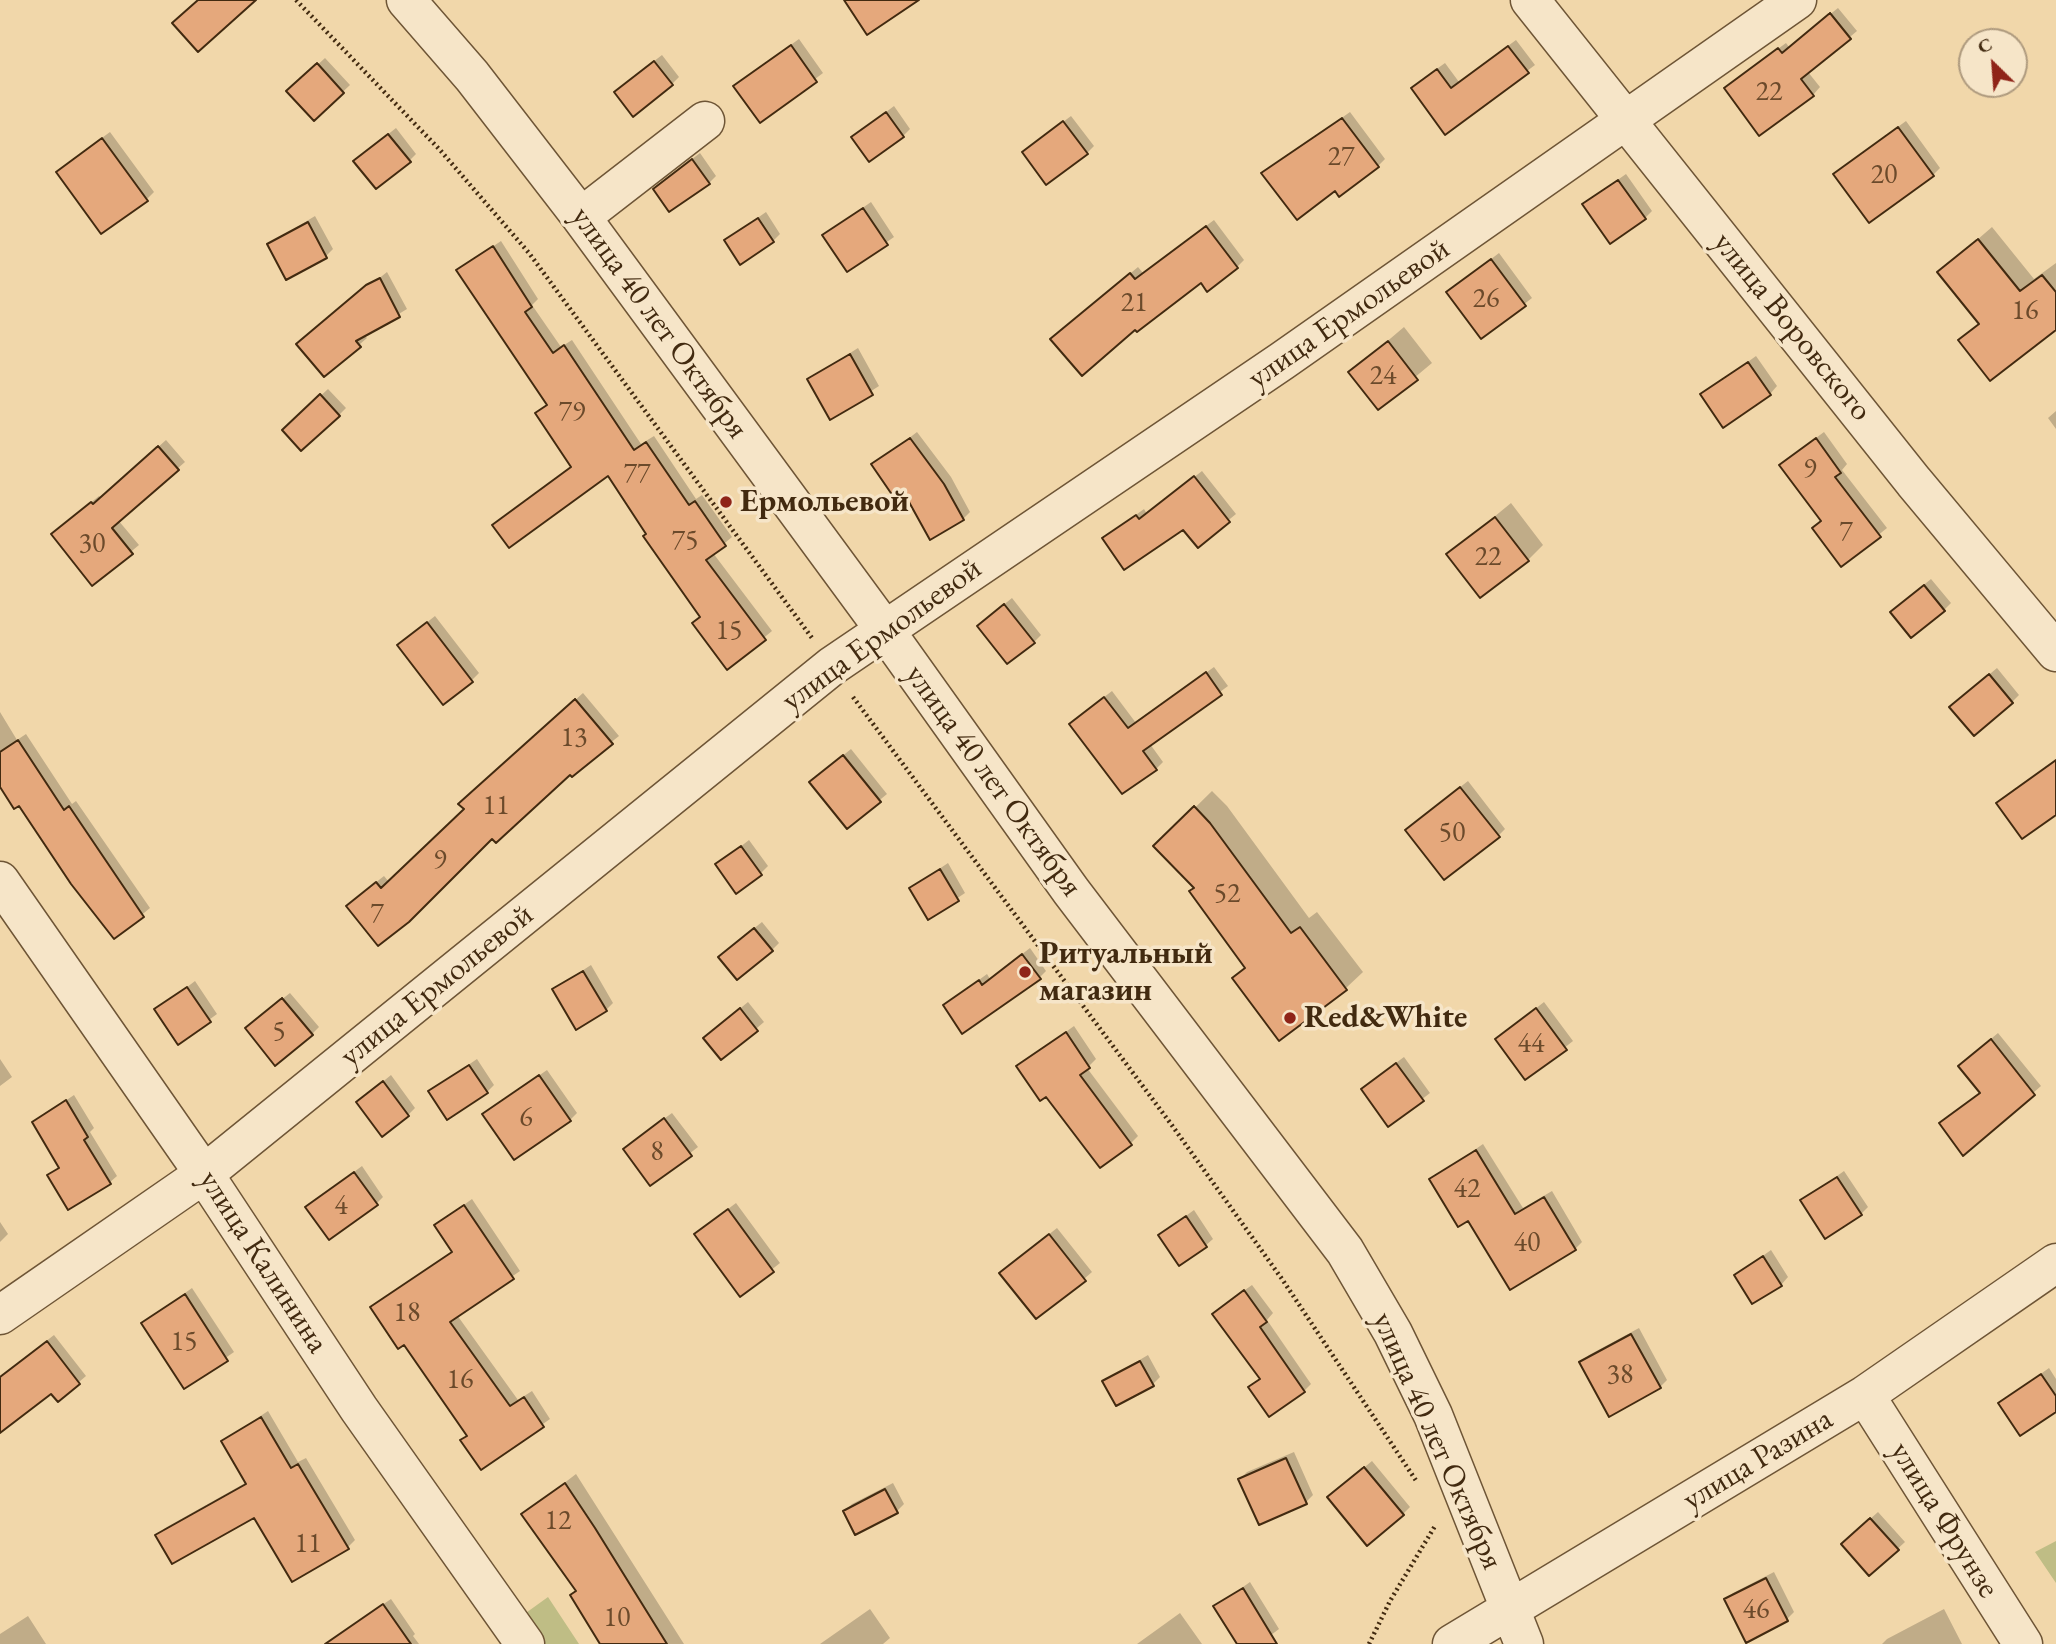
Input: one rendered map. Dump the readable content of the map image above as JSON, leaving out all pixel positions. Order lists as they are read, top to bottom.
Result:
{
  "streets": {
    "street": [
      "улица Ермольевой",
      "улица 40 лет Октября",
      "улица Воровского",
      "улица Калинина",
      "улица Разина",
      "улица Фрунзе"
    ]
  },
  "crossings": [
    ["улица Ермольевой", "улица 40 лет Октября"],
    ["улица Ермольевой", "улица Воровского"],
    ["улица Ермольевой", "улица Калинина"],
    ["улица 40 лет Октября", "улица Разина"],
    ["улица Разина", "улица Фрунзе"]
  ],
  "places": ["Ермольевой", "Ритуальный магазин", "Red&White"],
  "house_numbers": [
    "22",
    "27",
    "20",
    "26",
    "21",
    "16",
    "24",
    "79",
    "9",
    "77",
    "7",
    "75",
    "30",
    "22",
    "15",
    "13",
    "11",
    "50",
    "9",
    "52",
    "7",
    "5",
    "44",
    "6",
    "8",
    "42",
    "4",
    "40",
    "18",
    "15",
    "38",
    "16",
    "12",
    "11",
    "46",
    "10"
  ],
  "north": "top left"
}
